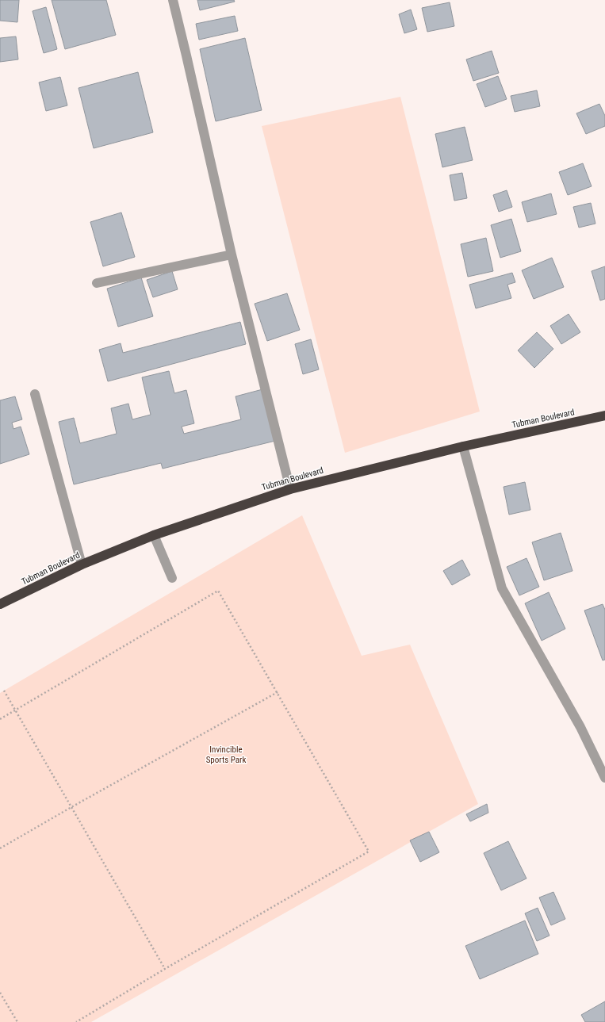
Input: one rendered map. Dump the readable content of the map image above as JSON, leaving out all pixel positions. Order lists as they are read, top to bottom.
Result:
{
  "streets": {
    "highway": ["Tubman Boulevard"]
  },
  "parks": ["Invincible Sports Park"]
}
